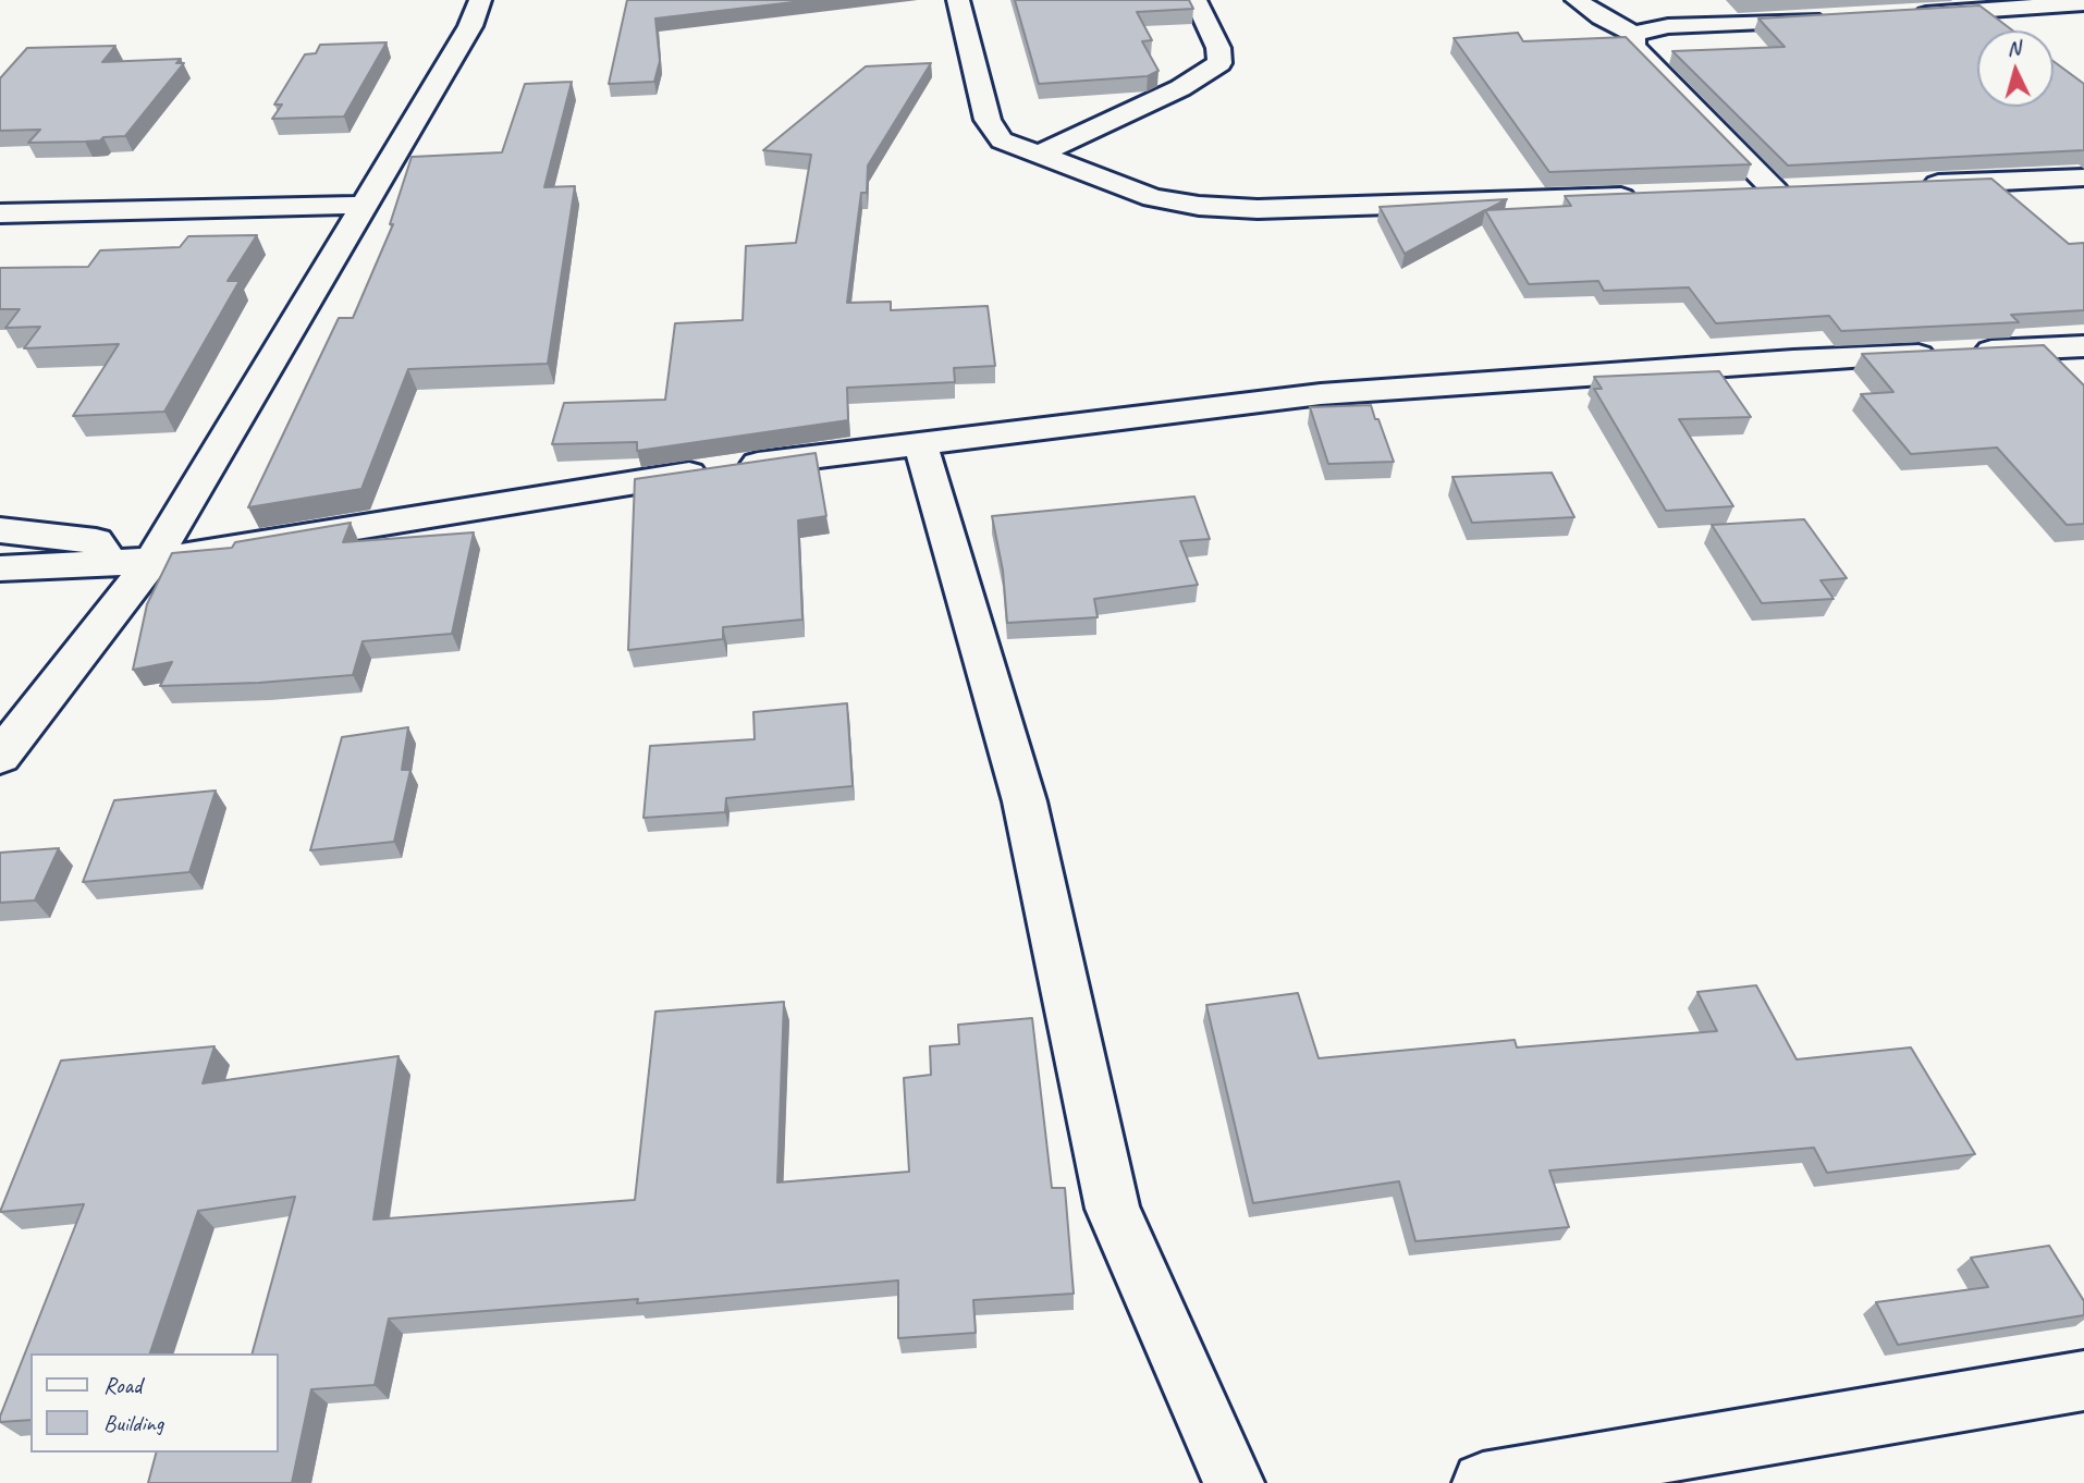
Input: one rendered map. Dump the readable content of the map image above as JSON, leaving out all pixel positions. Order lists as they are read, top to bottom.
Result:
{
  "legend": ["Road", "Building"],
  "north": "top"
}
